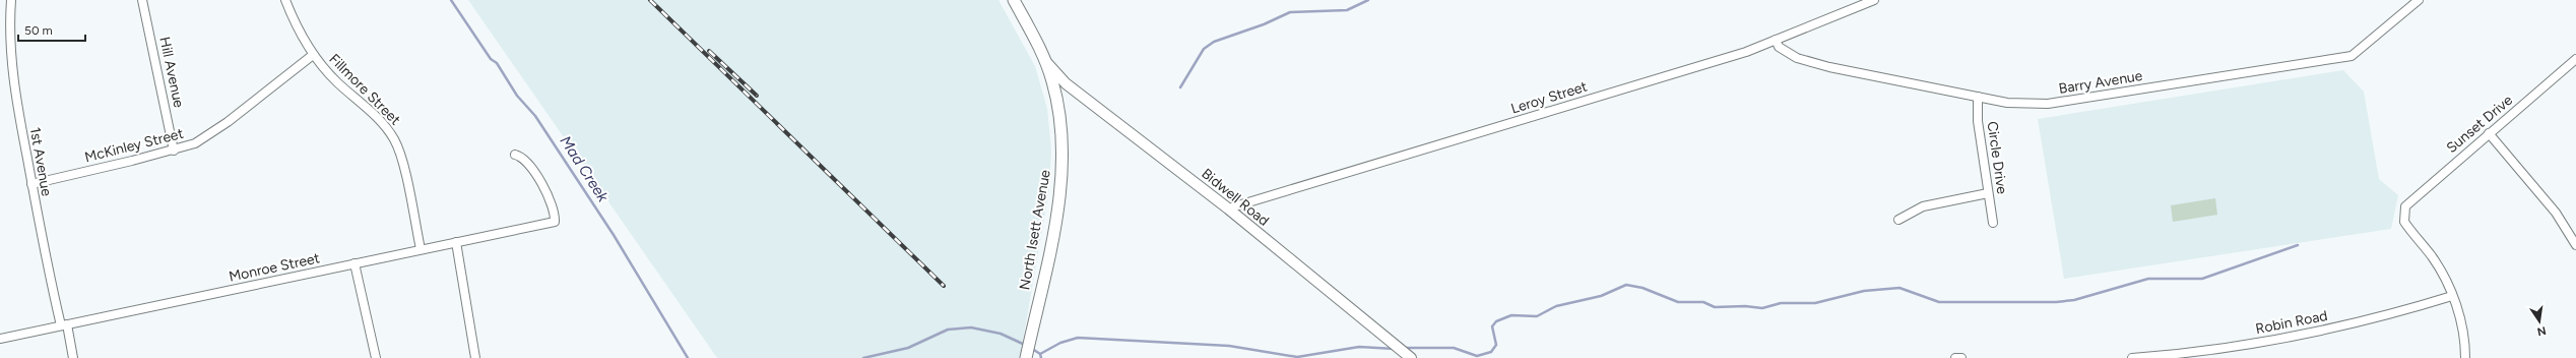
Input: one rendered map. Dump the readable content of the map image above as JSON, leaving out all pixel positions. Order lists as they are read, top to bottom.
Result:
{
  "streets": {
    "main road": ["North Isett Avenue"],
    "street": [
      "Hill Avenue",
      "Barry Avenue",
      "Fillmore Street",
      "Leroy Street",
      "Sunset Drive",
      "McKinley Street",
      "Circle Drive",
      "1st Avenue",
      "Bidwell Road",
      "Monroe Street",
      "Robin Road"
    ]
  },
  "crossings": [
    ["Hill Avenue", "McKinley Street"],
    ["Barry Avenue", "Leroy Street"],
    ["Barry Avenue", "Circle Drive"],
    ["Fillmore Street", "McKinley Street"],
    ["Fillmore Street", "Monroe Street"],
    ["Leroy Street", "Bidwell Road"],
    ["Sunset Drive", "Robin Road"],
    ["McKinley Street", "1st Avenue"],
    ["1st Avenue", "Monroe Street"],
    ["Bidwell Road", "North Isett Avenue"]
  ],
  "water": ["Mad Creek"],
  "scale_bar": "50 m",
  "north": "bottom"
}
